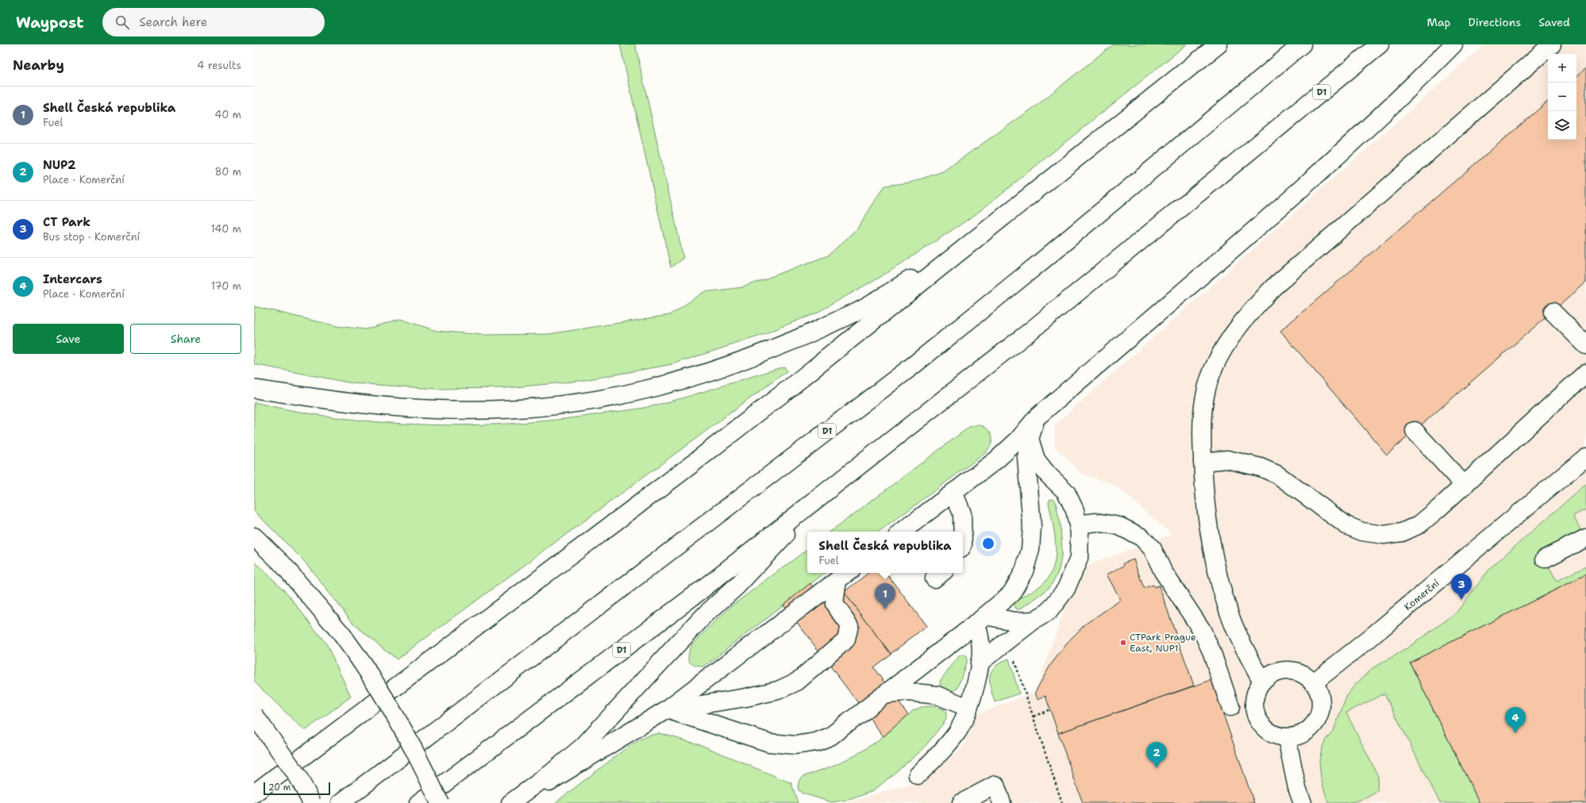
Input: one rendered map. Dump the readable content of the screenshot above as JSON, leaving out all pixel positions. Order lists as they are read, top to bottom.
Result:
{
  "streets": {
    "main road": ["D1", "Komerční"]
  },
  "places": ["CTPark Prague East, NUP1"],
  "scale_bar": "20 m",
  "page": {
    "header": "Waypost",
    "search": "Search here",
    "nav": ["Map", "Directions", "Saved"],
    "heading": ["Nearby", "4 results"],
    "map_buttons": ["+", "−"],
    "list": [
      {
        "mark": "1",
        "name": "Shell Česká republika",
        "note": "Fuel",
        "value": "40 m"
      },
      {
        "mark": "2",
        "name": "NUP2",
        "note": "Place · Komerční",
        "value": "80 m"
      },
      {
        "mark": "3",
        "name": "CT Park",
        "note": "Bus stop · Komerční",
        "value": "140 m"
      },
      {
        "mark": "4",
        "name": "Intercars",
        "note": "Place · Komerční",
        "value": "170 m"
      }
    ],
    "buttons": ["Save", "Share"],
    "popup": ["Shell Česká republika", "Fuel"],
    "pins": [
      "3",
      "1",
      "4",
      "2"
    ],
    "scale": "20 m"
  }
}
